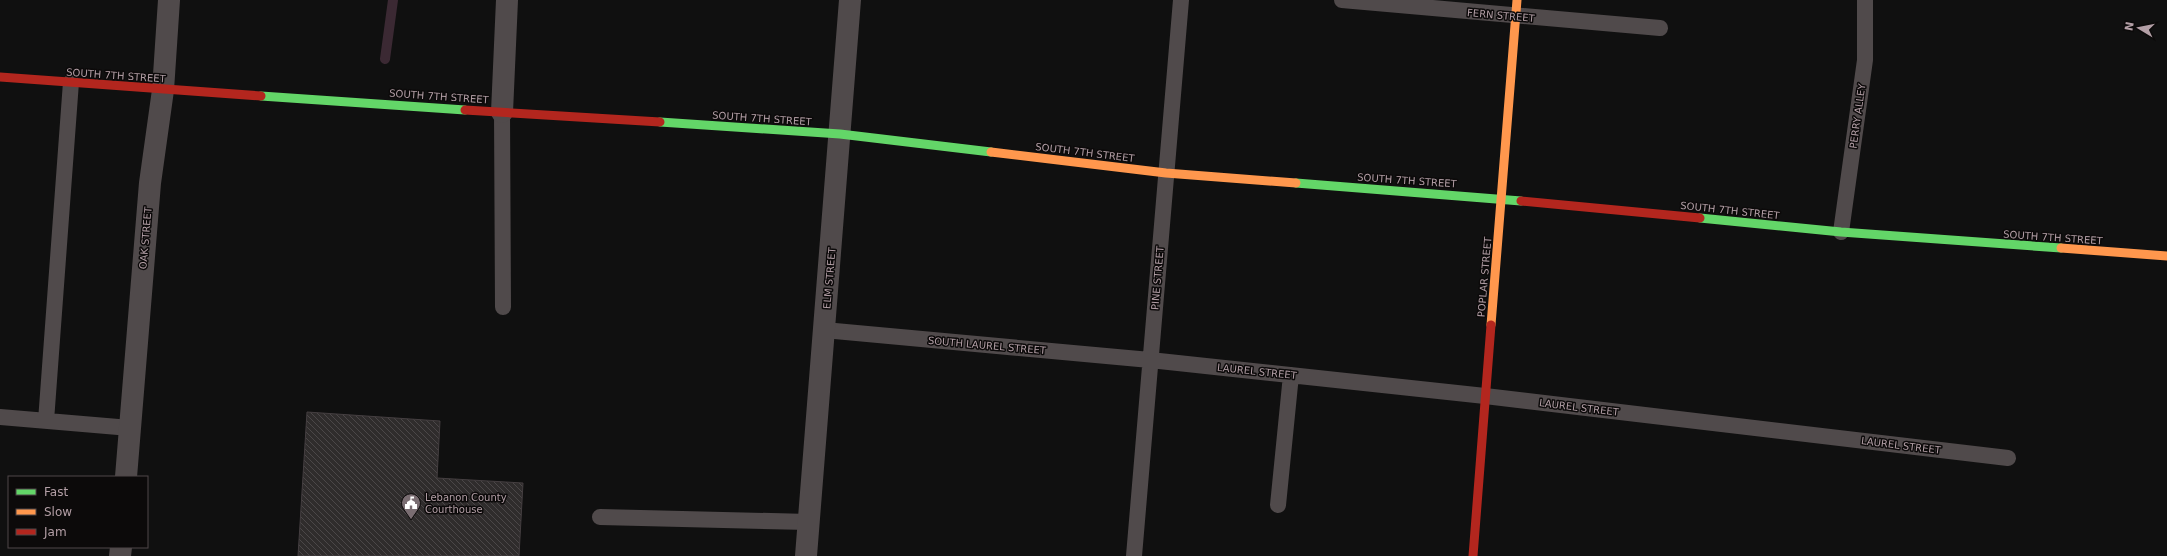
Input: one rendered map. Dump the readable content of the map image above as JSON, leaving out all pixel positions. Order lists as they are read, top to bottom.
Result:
{
  "streets": {
    "street": [
      "SOUTH 7TH STREET",
      "OAK STREET",
      "POPLAR STREET",
      "ELM STREET"
    ],
    "lane": [
      "FERN STREET",
      "PERRY ALLEY",
      "PINE STREET",
      "SOUTH LAUREL STREET",
      "LAUREL STREET"
    ]
  },
  "crossings": [
    ["FERN STREET", "POPLAR STREET"],
    ["SOUTH 7TH STREET", "PERRY ALLEY"],
    ["SOUTH 7TH STREET", "OAK STREET"],
    ["SOUTH 7TH STREET", "POPLAR STREET"],
    ["SOUTH 7TH STREET", "ELM STREET"],
    ["SOUTH 7TH STREET", "PINE STREET"],
    ["POPLAR STREET", "LAUREL STREET"],
    ["ELM STREET", "SOUTH LAUREL STREET"],
    ["PINE STREET", "SOUTH LAUREL STREET"],
    ["PINE STREET", "LAUREL STREET"],
    ["SOUTH LAUREL STREET", "LAUREL STREET"]
  ],
  "places": {
    "public building": ["Lebanon County Courthouse"]
  },
  "legend": ["Fast", "Slow", "Jam"],
  "north": "left"
}
